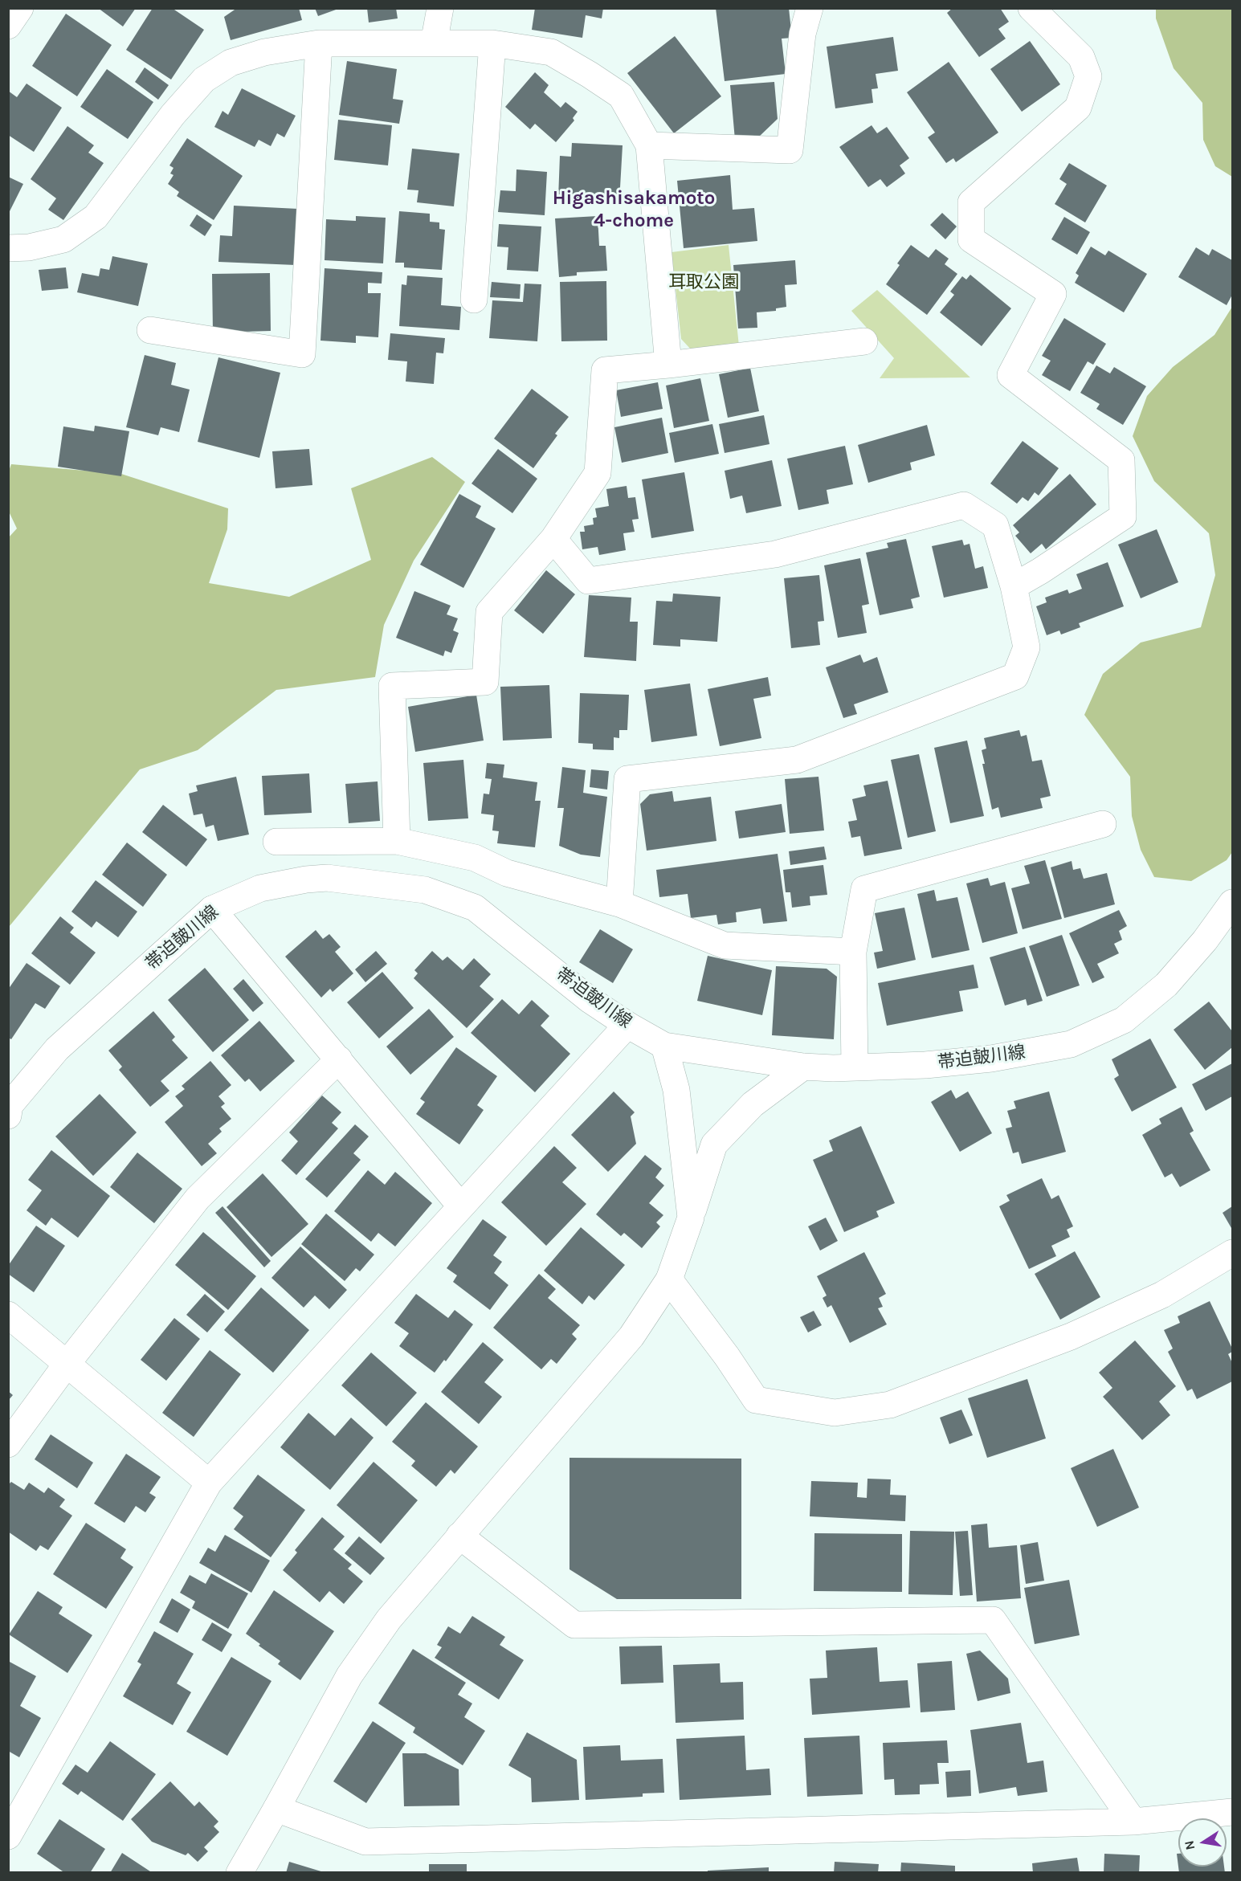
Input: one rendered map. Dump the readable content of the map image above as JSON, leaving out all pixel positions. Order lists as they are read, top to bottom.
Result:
{
  "streets": {
    "street": ["帯迫皷川線"]
  },
  "districts": ["Higashisakamoto 4-chome"],
  "parks": ["耳取公園"],
  "north": "left"
}
